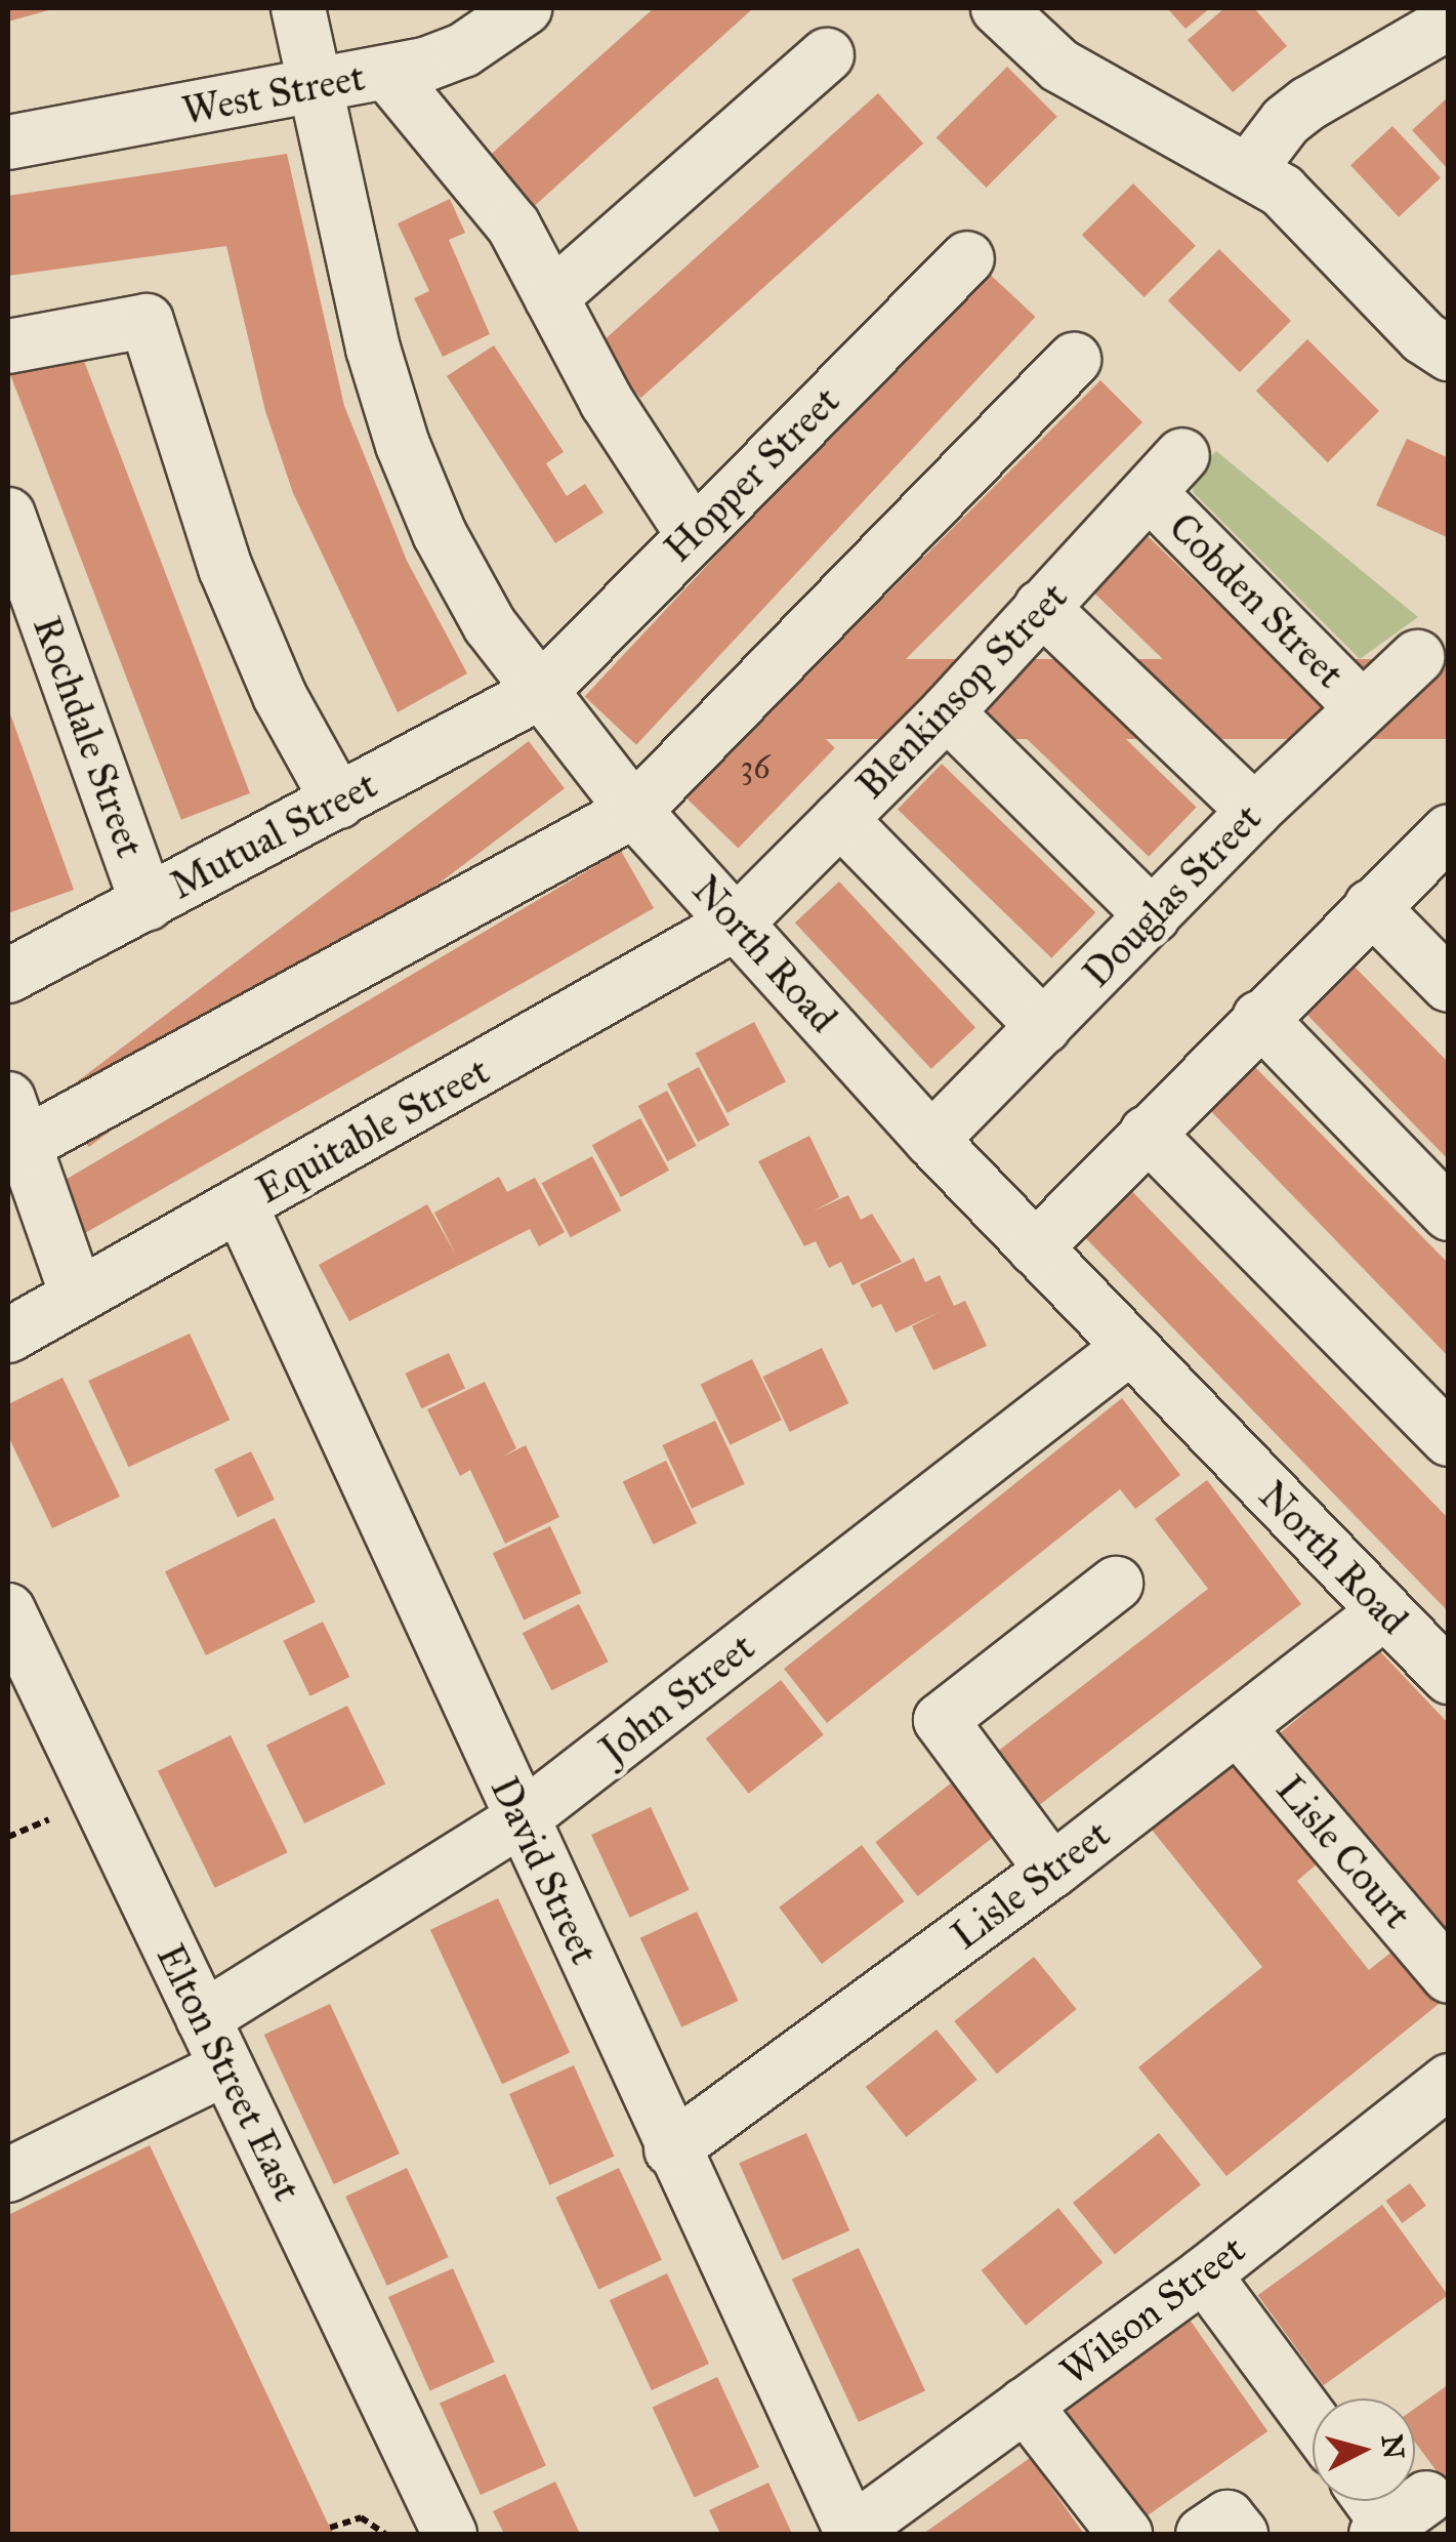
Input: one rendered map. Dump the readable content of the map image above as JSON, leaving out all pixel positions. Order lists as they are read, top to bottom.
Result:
{
  "streets": {
    "street": [
      "West Street",
      "Hopper Street",
      "Cobden Street",
      "Blenkinsop Street",
      "Rochdale Street",
      "Mutual Street",
      "Douglas Street",
      "North Road",
      "Equitable Street",
      "John Street",
      "Lisle Court",
      "David Street",
      "Lisle Street",
      "Elton Street East",
      "Wilson Street"
    ]
  },
  "crossings": [
    ["West Street", "North Road"],
    ["Hopper Street", "Mutual Street"],
    ["Hopper Street", "North Road"],
    ["Cobden Street", "Blenkinsop Street"],
    ["Cobden Street", "Douglas Street"],
    ["Blenkinsop Street", "North Road"],
    ["Blenkinsop Street", "Equitable Street"],
    ["Rochdale Street", "Mutual Street"],
    ["Mutual Street", "North Road"],
    ["Douglas Street", "North Road"],
    ["North Road", "Equitable Street"],
    ["North Road", "John Street"],
    ["North Road", "Lisle Street"],
    ["Equitable Street", "David Street"],
    ["John Street", "David Street"],
    ["John Street", "Elton Street East"],
    ["Lisle Court", "Lisle Street"],
    ["David Street", "Lisle Street"],
    ["David Street", "Wilson Street"]
  ],
  "house_numbers": ["36"],
  "north": "right"
}
